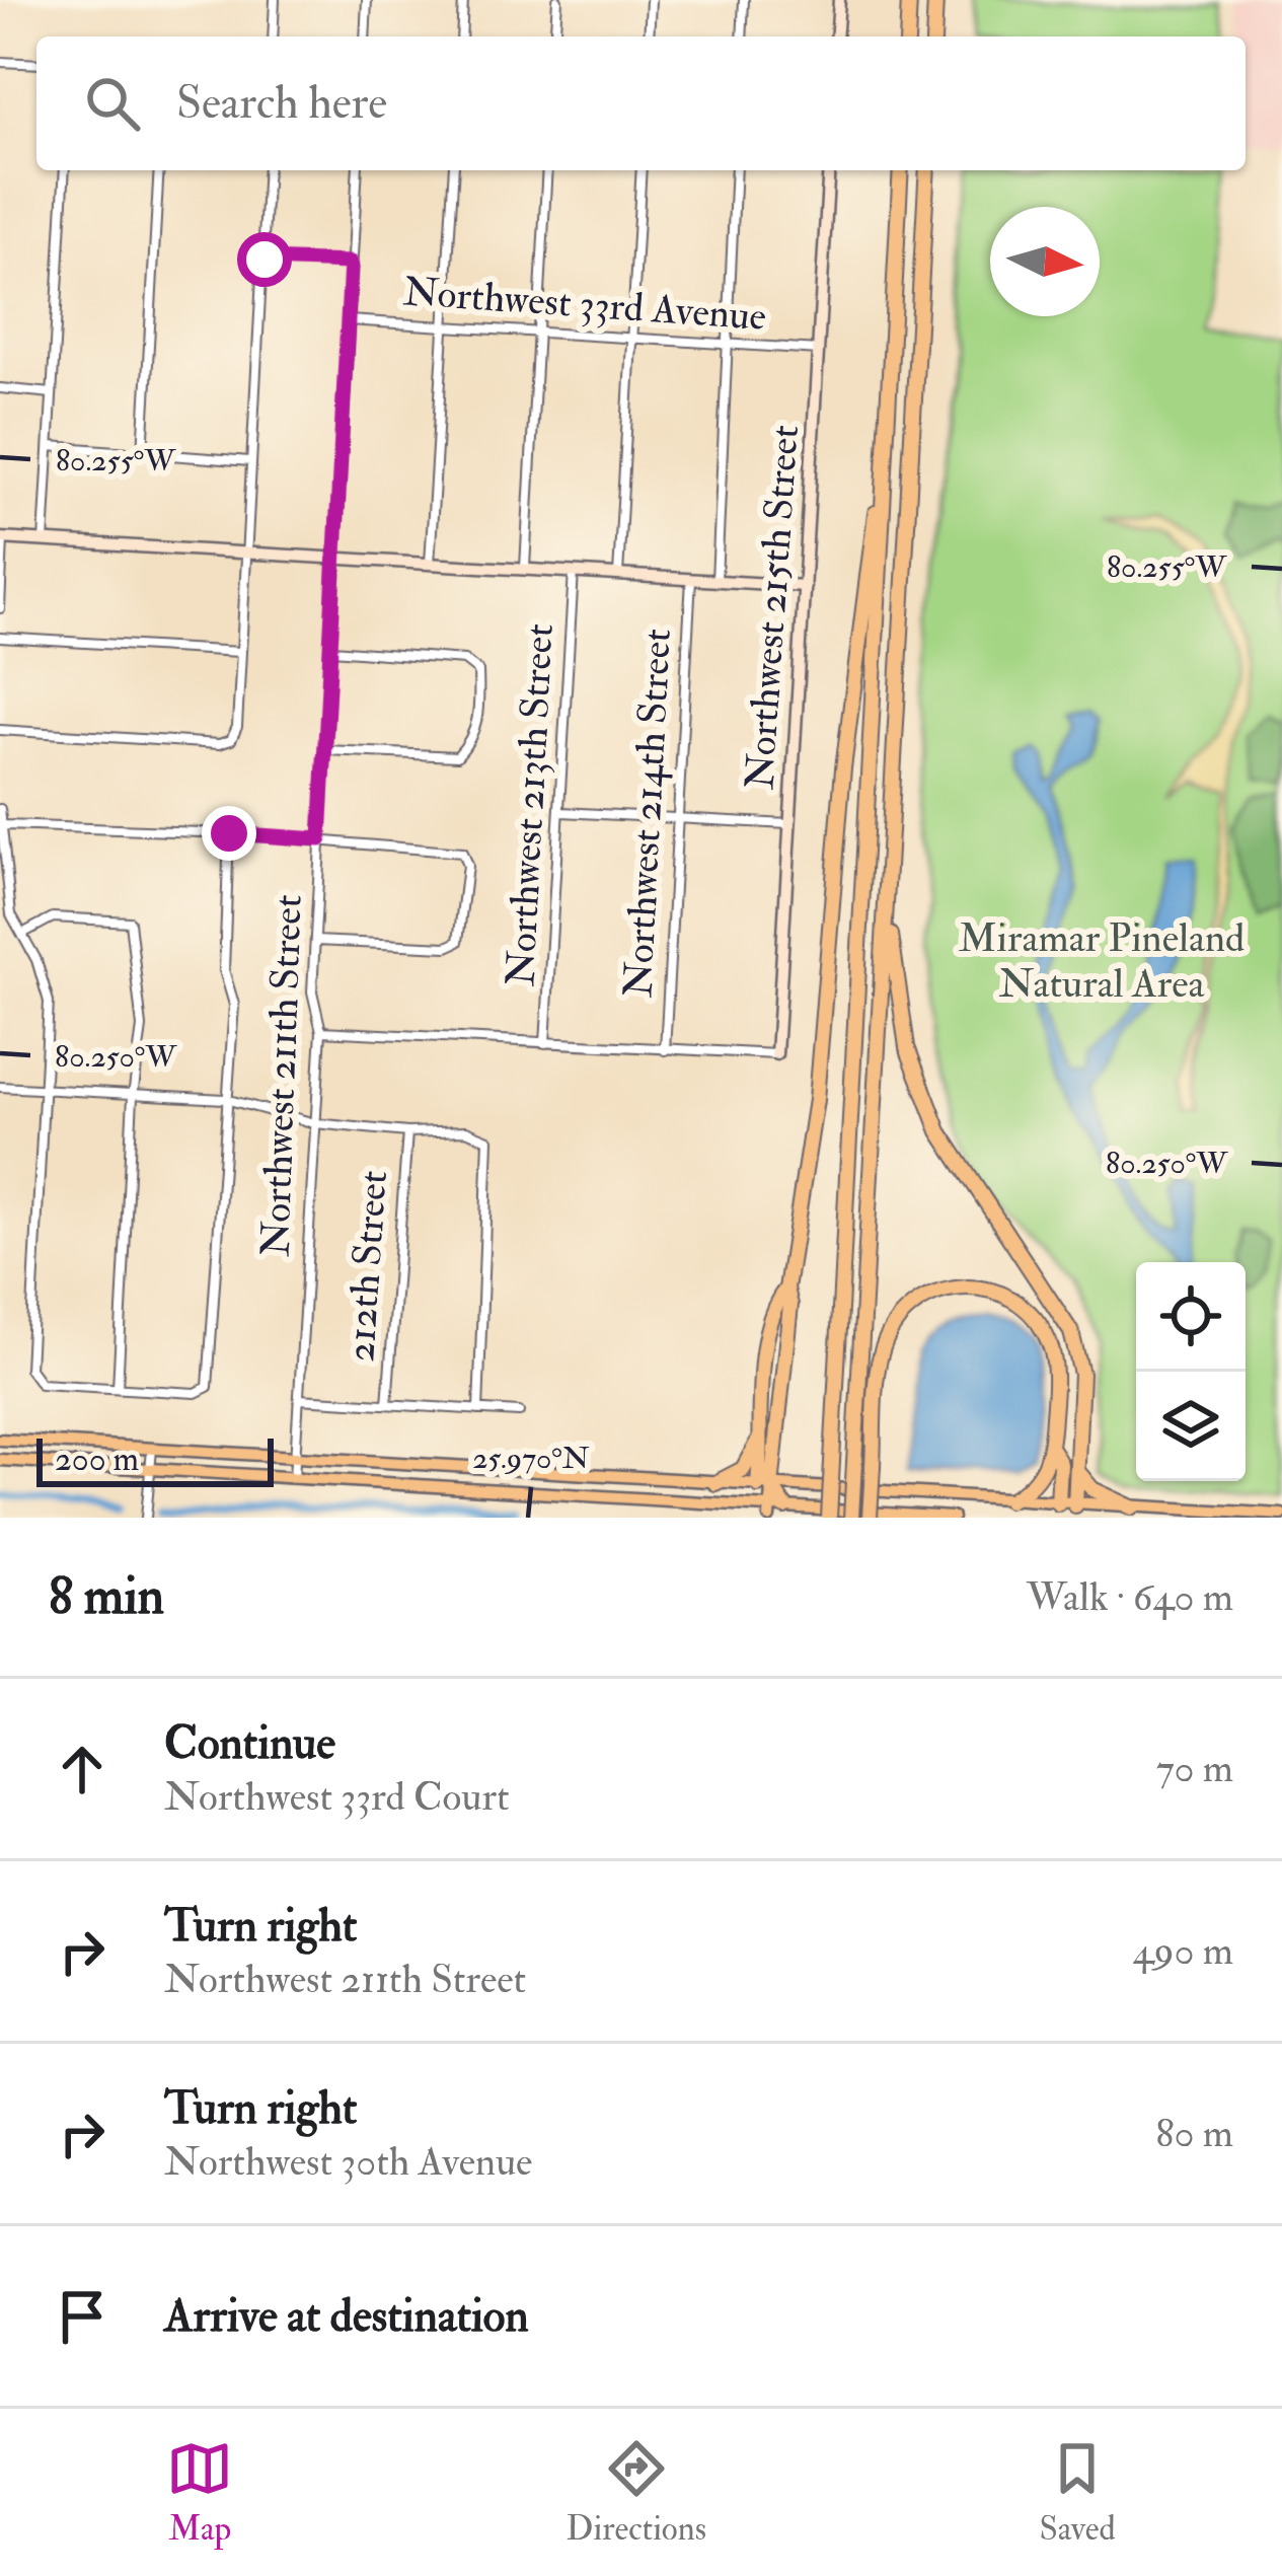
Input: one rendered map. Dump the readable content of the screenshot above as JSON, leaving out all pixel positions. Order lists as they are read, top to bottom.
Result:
{
  "streets": {
    "street": [
      "Northwest 33rd Avenue",
      "Northwest 215th Street",
      "Northwest 213th Street",
      "Northwest 214th Street",
      "Northwest 211th Street",
      "212th Street"
    ]
  },
  "crossings": [
    ["Northwest 33rd Avenue", "Northwest 215th Street"],
    ["Northwest 33rd Avenue", "Northwest 213th Street"],
    ["Northwest 33rd Avenue", "Northwest 211th Street"]
  ],
  "parks": ["Miramar Pineland Natural Area"],
  "scale_bar": "200 m",
  "north": "right",
  "page": {
    "search": "Search here",
    "scale": "200 m",
    "heading": ["8 min", "Walk · 640 m"],
    "list": [
      ["Continue", "Northwest 33rd Court", "70 m"],
      ["Turn right", "Northwest 211th Street", "490 m"],
      ["Turn right", "Northwest 30th Avenue", "80 m"],
      "Arrive at destination"
    ],
    "nav": ["Map", "Directions", "Saved"]
  },
  "coordinates": ["80.255°W", "80.250°W", "25.970°N"]
}
